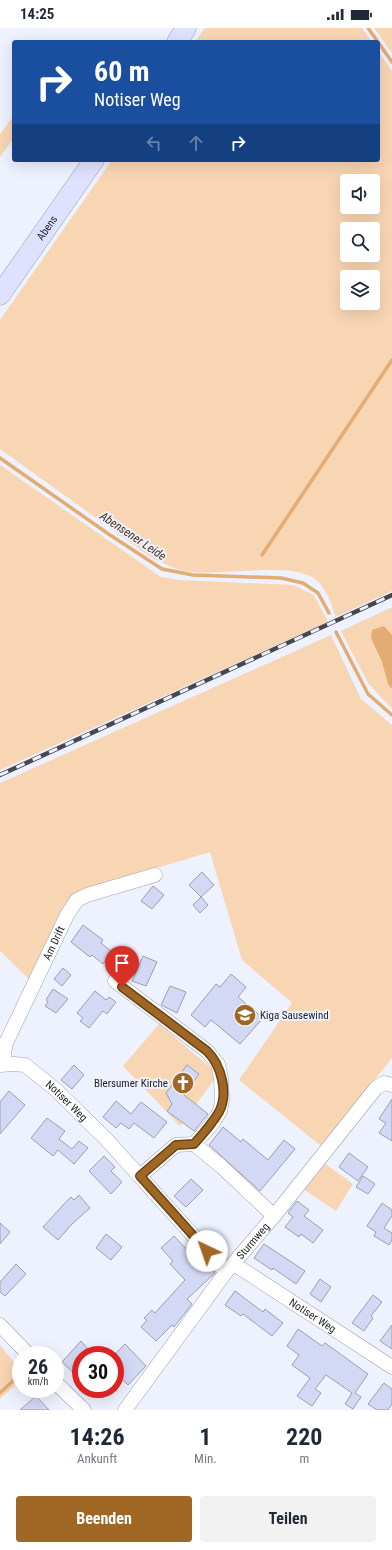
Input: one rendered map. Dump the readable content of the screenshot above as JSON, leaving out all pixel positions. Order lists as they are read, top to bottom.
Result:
{
  "streets": {
    "main road": ["Abens"],
    "street": ["Am Drift", "Notiser Weg", "Sturmweg"]
  },
  "crossings": [
    ["Am Drift", "Notiser Weg"],
    ["Notiser Weg", "Sturmweg"]
  ],
  "water": ["Abensener Leide"],
  "places": {
    "school or university": ["Kiga Sausewind"],
    "church": ["Blersumer Kirche"]
  },
  "page": {
    "status": "14:25",
    "turn": ["60 m", "Notiser Weg"],
    "speed": "26 km/h",
    "limit": "30",
    "eta": [
      "14:26",
      "Ankunft",
      "1",
      "Min.",
      "220",
      "m"
    ],
    "buttons": ["Beenden", "Teilen"]
  }
}
